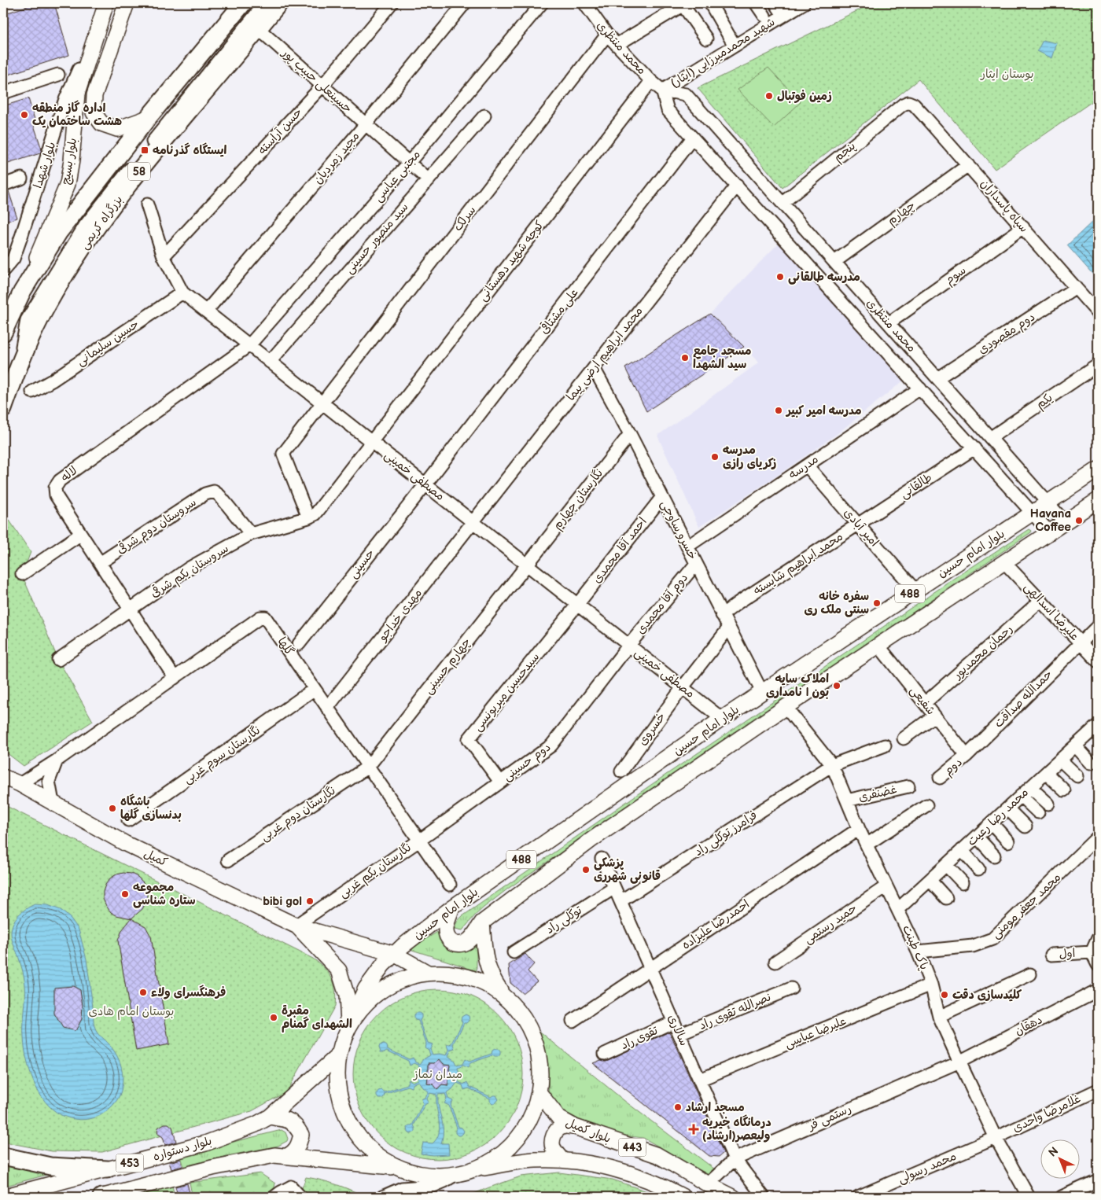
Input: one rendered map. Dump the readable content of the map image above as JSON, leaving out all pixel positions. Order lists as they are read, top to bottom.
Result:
{
  "streets": {
    "highway": ["58", "بزرگراه کریمی"],
    "main road": [
      "بلوار بسیج",
      "بلوار امام حسین",
      "488",
      "کمیل",
      "بلوار کمیل",
      "443",
      "بلوار دستواره",
      "453"
    ],
    "street": [
      "محمد منتظری",
      "شهید محمدمیرزایی (ایثار)",
      "حسینعلی حبیب پور",
      "حسن آراسته",
      "پنجم",
      "مجید زمردیان",
      "بلوار شهدا",
      "مجتبی عباسی",
      "سپاه پاسداران",
      "چهارم",
      "سرلک",
      "سید منصور حسینی",
      "کوچه شهید دهستانی",
      "سوم",
      "علی مشتاقی",
      "دوم مقصودی",
      "حسین سلیمانی",
      "محمد ابراهیم ارضی پیما",
      "یکم",
      "مدرسه",
      "لاله",
      "مصطفی خمینی",
      "طالقانی",
      "نگارستان چهارم",
      "سروستان دوم شرقی",
      "امیر آبادی",
      "خسرو ساوجی",
      "احمد آقا محمدی",
      "حسینی",
      "محمد ابراهیم شایسته",
      "سروستان یکم شرقی",
      "دوم آقا محمدی",
      "علیرضا اسدالهی",
      "مهدی خداجو",
      "گلها",
      "رحمان محمدپور",
      "چهارم حسینی",
      "سیدحسین میریونسی",
      "حمدالله صداقت",
      "شفیعی",
      "خسروی",
      "نگارستان سوم غربی",
      "دوم حسینی",
      "دوم",
      "غضنفری",
      "نگارستان دوم غربی",
      "محمد رضا رعیت",
      "فرامرز توکلی راد",
      "نگارستان یکم غربی",
      "محمد جعفر مومنی",
      "توکلی راد",
      "حمید رستمی",
      "احمدرضا علیزاده",
      "پاک طینت",
      "اول",
      "نصرالله تقوی راد",
      "دهقان",
      "سالاری",
      "علیرضا عباسی",
      "تقوی راد",
      "غلامرضا واحدی",
      "رستمی فر",
      "محمد رسولی"
    ]
  },
  "crossings": [
    ["محمد منتظری", "شهید محمدمیرزایی (ایثار)"],
    ["محمد منتظری", "پنجم"],
    ["محمد منتظری", "چهارم"],
    ["محمد منتظری", "سرلک"],
    ["محمد منتظری", "کوچه شهید دهستانی"],
    ["محمد منتظری", "سوم"],
    ["محمد منتظری", "علی مشتاقی"],
    ["محمد منتظری", "دوم مقصودی"],
    ["محمد منتظری", "محمد ابراهیم ارضی پیما"],
    ["محمد منتظری", "یکم"],
    ["محمد منتظری", "مدرسه"],
    ["محمد منتظری", "طالقانی"],
    ["محمد منتظری", "بلوار امام حسین"],
    ["محمد منتظری", "488"],
    ["حسینعلی حبیب پور", "حسن آراسته"],
    ["حسینعلی حبیب پور", "مجید زمردیان"],
    ["حسینعلی حبیب پور", "مجتبی عباسی"],
    ["حسینعلی حبیب پور", "بزرگراه کریمی"],
    ["حسینعلی حبیب پور", "سید منصور حسینی"],
    ["حسن آراسته", "مصطفی خمینی"],
    ["پنجم", "سپاه پاسداران"],
    ["مجید زمردیان", "مصطفی خمینی"],
    ["بلوار بسیج", "بلوار شهدا"],
    ["بلوار بسیج", "58"],
    ["مجتبی عباسی", "لاله"],
    ["مجتبی عباسی", "مصطفی خمینی"],
    ["سپاه پاسداران", "چهارم"],
    ["سپاه پاسداران", "سوم"],
    ["سپاه پاسداران", "دوم مقصودی"],
    ["سرلک", "کوچه شهید دهستانی"],
    ["سرلک", "مصطفی خمینی"],
    ["سرلک", "سروستان یکم شرقی"],
    ["سید منصور حسینی", "مصطفی خمینی"],
    ["کوچه شهید دهستانی", "مصطفی خمینی"],
    ["کوچه شهید دهستانی", "سروستان یکم شرقی"],
    ["علی مشتاقی", "مصطفی خمینی"],
    ["علی مشتاقی", "حسینی"],
    ["حسین سلیمانی", "مصطفی خمینی"],
    ["محمد ابراهیم ارضی پیما", "مصطفی خمینی"],
    ["محمد ابراهیم ارضی پیما", "خسرو ساوجی"],
    ["محمد ابراهیم ارضی پیما", "مهدی خداجو"],
    ["مدرسه", "امیر آبادی"],
    ["مدرسه", "خسرو ساوجی"],
    ["لاله", "مصطفی خمینی"],
    ["لاله", "سروستان دوم شرقی"],
    ["لاله", "سروستان یکم شرقی"],
    ["لاله", "گلها"],
    ["مصطفی خمینی", "نگارستان چهارم"],
    ["مصطفی خمینی", "احمد آقا محمدی"],
    ["مصطفی خمینی", "بلوار امام حسین"],
    ["مصطفی خمینی", "حسینی"],
    ["مصطفی خمینی", "دوم آقا محمدی"],
    ["مصطفی خمینی", "مهدی خداجو"],
    ["مصطفی خمینی", "چهارم حسینی"],
    ["مصطفی خمینی", "سیدحسین میریونسی"],
    ["مصطفی خمینی", "خسروی"],
    ["مصطفی خمینی", "دوم حسینی"],
    ["طالقانی", "امیر آبادی"],
    ["طالقانی", "محمد ابراهیم شایسته"],
    ["نگارستان چهارم", "خسرو ساوجی"],
    ["نگارستان چهارم", "چهارم حسینی"],
    ["سروستان دوم شرقی", "سروستان یکم شرقی"],
    ["امیر آبادی", "بلوار امام حسین"],
    ["امیر آبادی", "محمد ابراهیم شایسته"],
    ["خسرو ساوجی", "احمد آقا محمدی"],
    ["خسرو ساوجی", "بلوار امام حسین"],
    ["خسرو ساوجی", "محمد ابراهیم شایسته"],
    ["خسرو ساوجی", "دوم آقا محمدی"],
    ["خسرو ساوجی", "خسروی"],
    ["احمد آقا محمدی", "سیدحسین میریونسی"],
    ["بلوار امام حسین", "کمیل"],
    ["488", "علیرضا اسدالهی"],
    ["488", "شفیعی"],
    ["488", "پاک طینت"],
    ["دوم آقا محمدی", "دوم حسینی"],
    ["علیرضا اسدالهی", "رحمان محمدپور"],
    ["علیرضا اسدالهی", "حمدالله صداقت"],
    ["مهدی خداجو", "گلها"],
    ["گلها", "چهارم حسینی"],
    ["گلها", "نگارستان سوم غربی"],
    ["گلها", "دوم حسینی"],
    ["گلها", "نگارستان دوم غربی"],
    ["گلها", "کمیل"],
    ["گلها", "نگارستان یکم غربی"],
    ["رحمان محمدپور", "شفیعی"],
    ["چهارم حسینی", "نگارستان دوم غربی"],
    ["سیدحسین میریونسی", "دوم حسینی"],
    ["حمدالله صداقت", "شفیعی"],
    ["حمدالله صداقت", "دوم"],
    ["شفیعی", "دوم"],
    ["دوم حسینی", "نگارستان یکم غربی"],
    ["غضنفری", "پاک طینت"],
    ["محمد رضا رعیت", "پاک طینت"],
    ["فرامرز توکلی راد", "پاک طینت"],
    ["فرامرز توکلی راد", "سالاری"],
    ["کمیل", "نگارستان یکم غربی"],
    ["محمد جعفر مومنی", "پاک طینت"],
    ["توکلی راد", "سالاری"],
    ["حمید رستمی", "پاک طینت"],
    ["احمدرضا علیزاده", "پاک طینت"],
    ["احمدرضا علیزاده", "سالاری"],
    ["پاک طینت", "دهقان"],
    ["پاک طینت", "علیرضا عباسی"],
    ["پاک طینت", "غلامرضا واحدی"],
    ["پاک طینت", "رستمی فر"],
    ["پاک طینت", "محمد رسولی"],
    ["نصرالله تقوی راد", "سالاری"],
    ["دهقان", "رستمی فر"],
    ["سالاری", "علیرضا عباسی"],
    ["سالاری", "تقوی راد"],
    ["سالاری", "رستمی فر"],
    ["غلامرضا واحدی", "محمد رسولی"],
    ["رستمی فر", "بلوار کمیل"]
  ],
  "parks": ["بوستان ایثار", "بوستان امام هادی", "میدان نماز"],
  "places": {
    "other": [
      "زمین فوتبال",
      "اداره گاز منطقه هشت ساختمان یک",
      "مدرسه طالقانی",
      "مسجد جامع سید الشهدا",
      "مدرسه امیر کبیر",
      "مدرسه زکریای رازی",
      "Havana Coffee",
      "سفره خانه سنتی ملک ری",
      "املاک سایه بون | نامداری",
      "باشگاه بدنسازی گلها",
      "پزشکی قانونی شهرری",
      "مجموعه ستاره شناسی",
      "bibi gol",
      "فرهنگسرای ولاء",
      "کلیدسازی دقت",
      "مقبرة الشهدای گمنام",
      "مسجد ارشاد"
    ],
    "transit": ["ایستگاه گذرنامه"],
    "health": ["درمانگاه خیریه ولیعصر(ارشاد)"]
  },
  "north": "top left"
}
